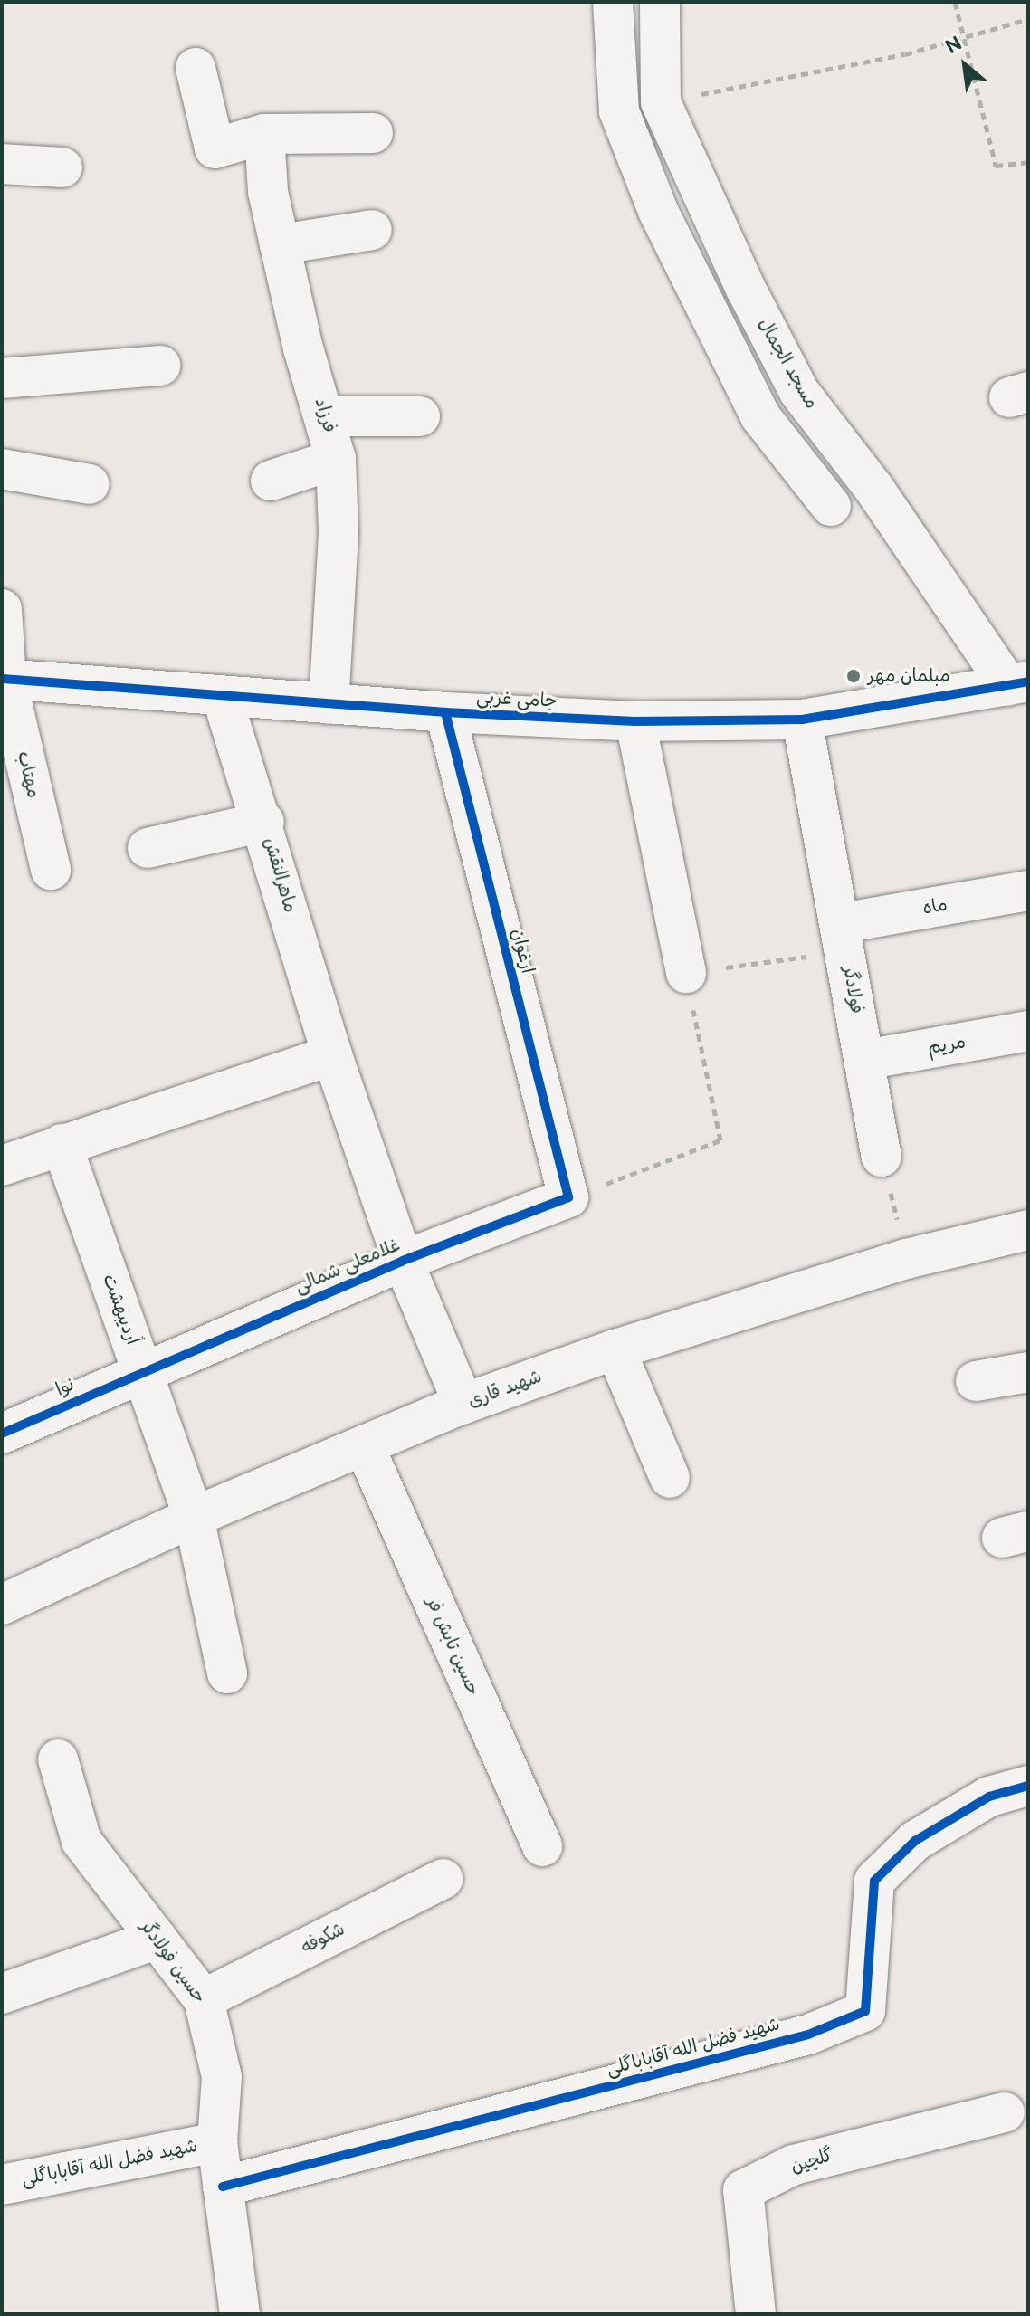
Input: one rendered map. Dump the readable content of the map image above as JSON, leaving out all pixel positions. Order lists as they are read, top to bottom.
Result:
{
  "streets": {
    "street": [
      "مسجد الجمال",
      "فرزاد",
      "جامی غربی",
      "مهتاب",
      "ماهرالنقش",
      "ماه",
      "ارغوان",
      "فولادگر",
      "مریم",
      "غلامعلی شمالی",
      "اُردیبهشت",
      "نوا",
      "شهید قاری",
      "حسین تابش فر",
      "شکوفه",
      "حسین فولادگر",
      "شهید فضل الله آقاباباگلی",
      "گلچین"
    ]
  },
  "crossings": [
    ["مسجد الجمال", "جامی غربی"],
    ["فرزاد", "جامی غربی"],
    ["جامی غربی", "مهتاب"],
    ["جامی غربی", "ماهرالنقش"],
    ["جامی غربی", "ارغوان"],
    ["جامی غربی", "فولادگر"],
    ["ماهرالنقش", "غلامعلی شمالی"],
    ["ماهرالنقش", "شهید قاری"],
    ["ماه", "فولادگر"],
    ["ارغوان", "غلامعلی شمالی"],
    ["فولادگر", "مریم"],
    ["غلامعلی شمالی", "اُردیبهشت"],
    ["غلامعلی شمالی", "نوا"],
    ["اُردیبهشت", "نوا"],
    ["اُردیبهشت", "شهید قاری"],
    ["شهید قاری", "حسین تابش فر"],
    ["شکوفه", "حسین فولادگر"],
    ["حسین فولادگر", "شهید فضل الله آقاباباگلی"]
  ],
  "places": ["مبلمان مهر"],
  "north": "top left"
}
